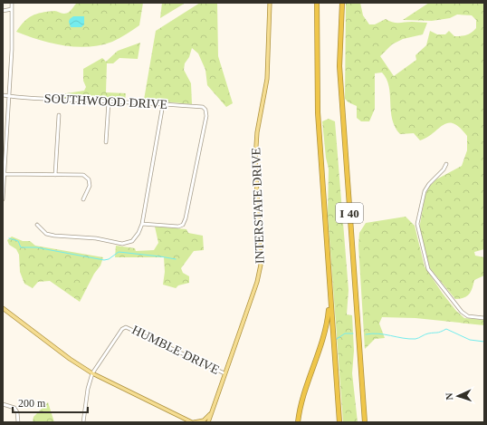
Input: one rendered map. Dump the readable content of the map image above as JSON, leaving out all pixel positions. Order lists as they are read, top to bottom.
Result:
{
  "streets": {
    "highway": ["I 40"],
    "main road": ["INTERSTATE DRIVE"],
    "street": ["SOUTHWOOD DRIVE", "HUMBLE DRIVE"]
  },
  "crossings": [
    ["INTERSTATE DRIVE", "HUMBLE DRIVE"]
  ],
  "scale_bar": "200 m",
  "north": "left"
}
